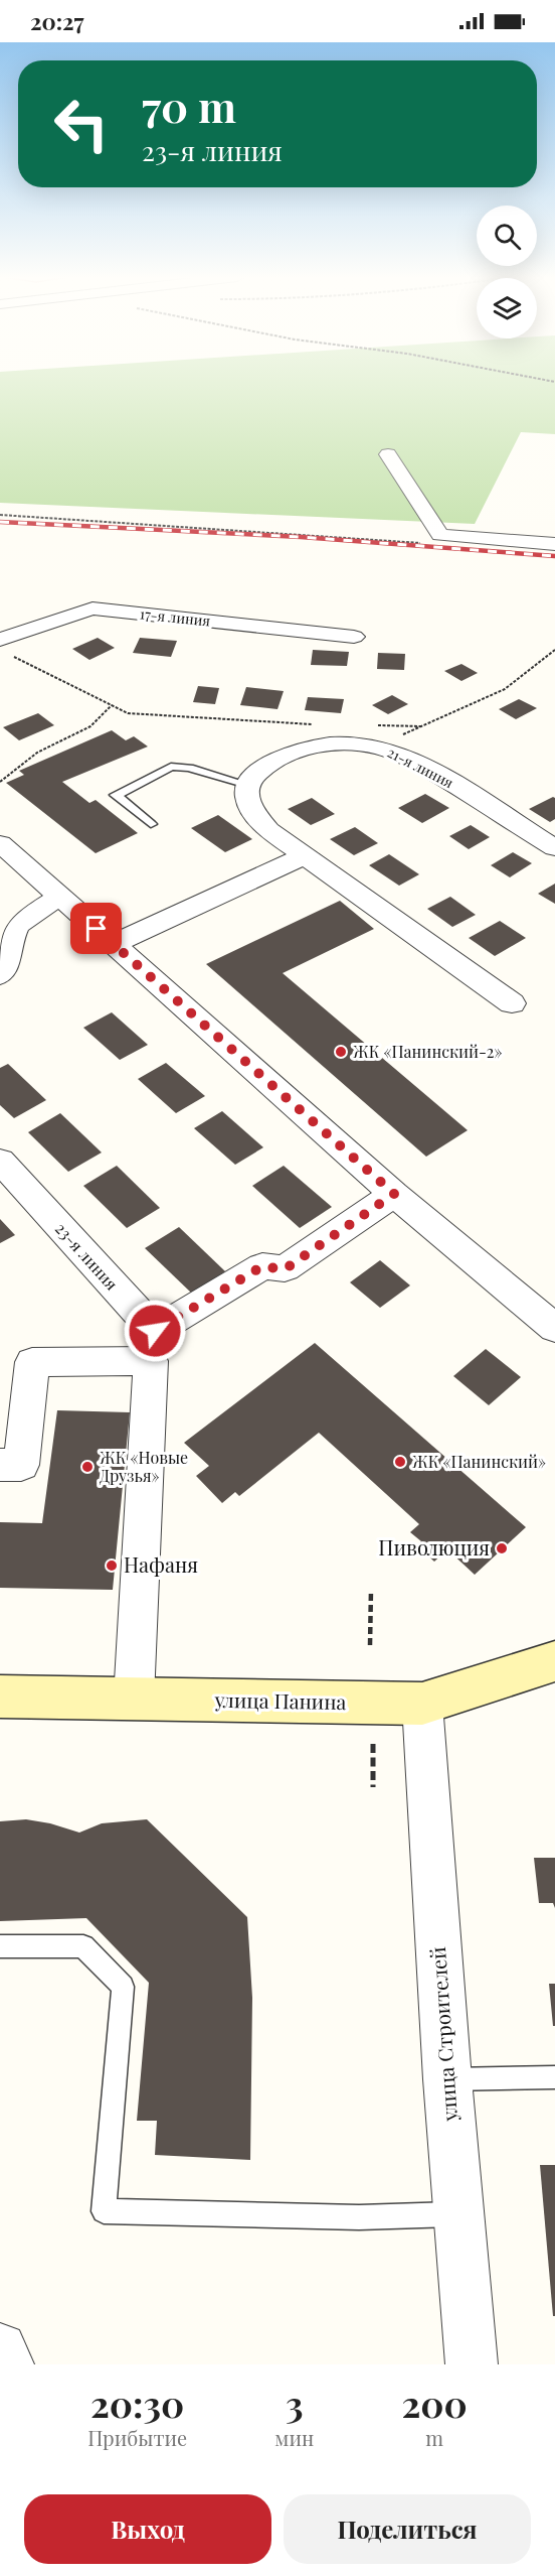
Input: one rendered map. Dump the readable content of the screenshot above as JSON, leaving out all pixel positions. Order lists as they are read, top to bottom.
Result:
{
  "streets": {
    "street": [
      "17-я линия",
      "21-я линия",
      "23-я линия",
      "улица Панина",
      "улица Строителей"
    ]
  },
  "crossings": [
    ["улица Панина", "улица Строителей"]
  ],
  "places": [
    "ЖК «Панинский-2»",
    "ЖК «Панинский»",
    "ЖК «Новые Друзья»",
    "Пиволюция",
    "Нафаня"
  ],
  "page": {
    "status": "20:27",
    "turn": ["70 m", "23-я линия"],
    "eta": [
      "20:30",
      "Прибытие",
      "3",
      "мин",
      "200",
      "m"
    ],
    "buttons": ["Выход", "Поделиться"]
  }
}
